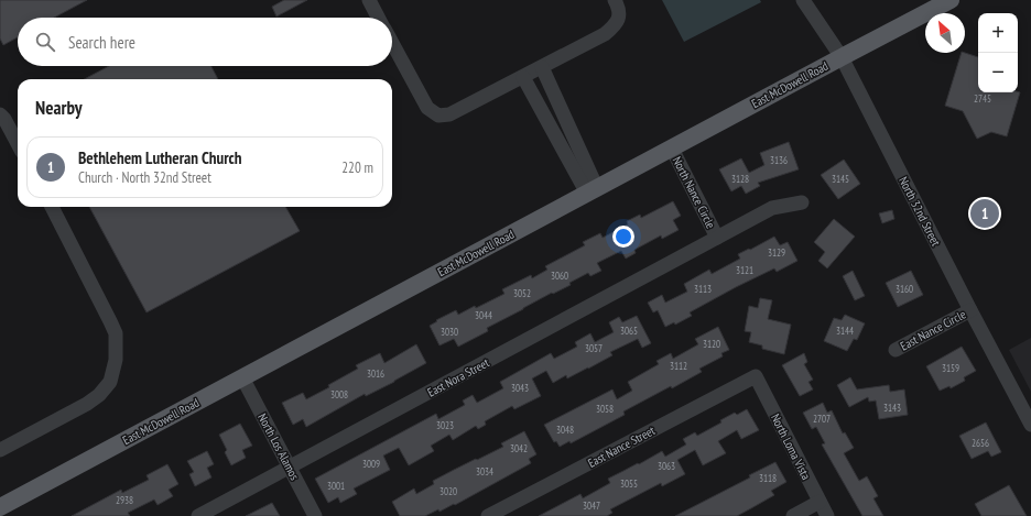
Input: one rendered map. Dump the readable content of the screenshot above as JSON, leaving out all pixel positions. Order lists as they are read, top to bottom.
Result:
{
  "streets": {
    "main road": ["East McDowell Road"],
    "street": [
      "North Nance Circle",
      "North 32nd Street",
      "East Nance Circle",
      "East Nora Street",
      "North Los Alamos",
      "East Nance Street",
      "North Loma Vista"
    ]
  },
  "crossings": [
    ["East McDowell Road", "North Nance Circle"],
    ["East McDowell Road", "North 32nd Street"],
    ["East McDowell Road", "North Los Alamos"],
    ["North Nance Circle", "East Nora Street"],
    ["North 32nd Street", "East Nance Circle"],
    ["East Nora Street", "North Los Alamos"],
    ["East Nance Street", "North Loma Vista"]
  ],
  "house_numbers": [
    "2745",
    "3136",
    "3128",
    "3145",
    "3129",
    "3121",
    "3060",
    "3113",
    "3160",
    "3052",
    "3044",
    "3065",
    "3144",
    "3030",
    "3120",
    "3057",
    "3112",
    "3159",
    "3016",
    "3043",
    "3008",
    "3143",
    "3058",
    "2707",
    "3023",
    "3048",
    "2656",
    "3042",
    "3009",
    "3063",
    "3034",
    "3118",
    "3055",
    "3001",
    "3020",
    "2938",
    "3047"
  ],
  "north": "top left",
  "page": {
    "map_buttons": ["+", "−"],
    "search": "Search here",
    "heading": "Nearby",
    "list": [
      {
        "mark": "1",
        "name": "Bethlehem Lutheran Church",
        "note": "Church · North 32nd Street",
        "value": "220 m"
      }
    ],
    "pins": "1"
  }
}
